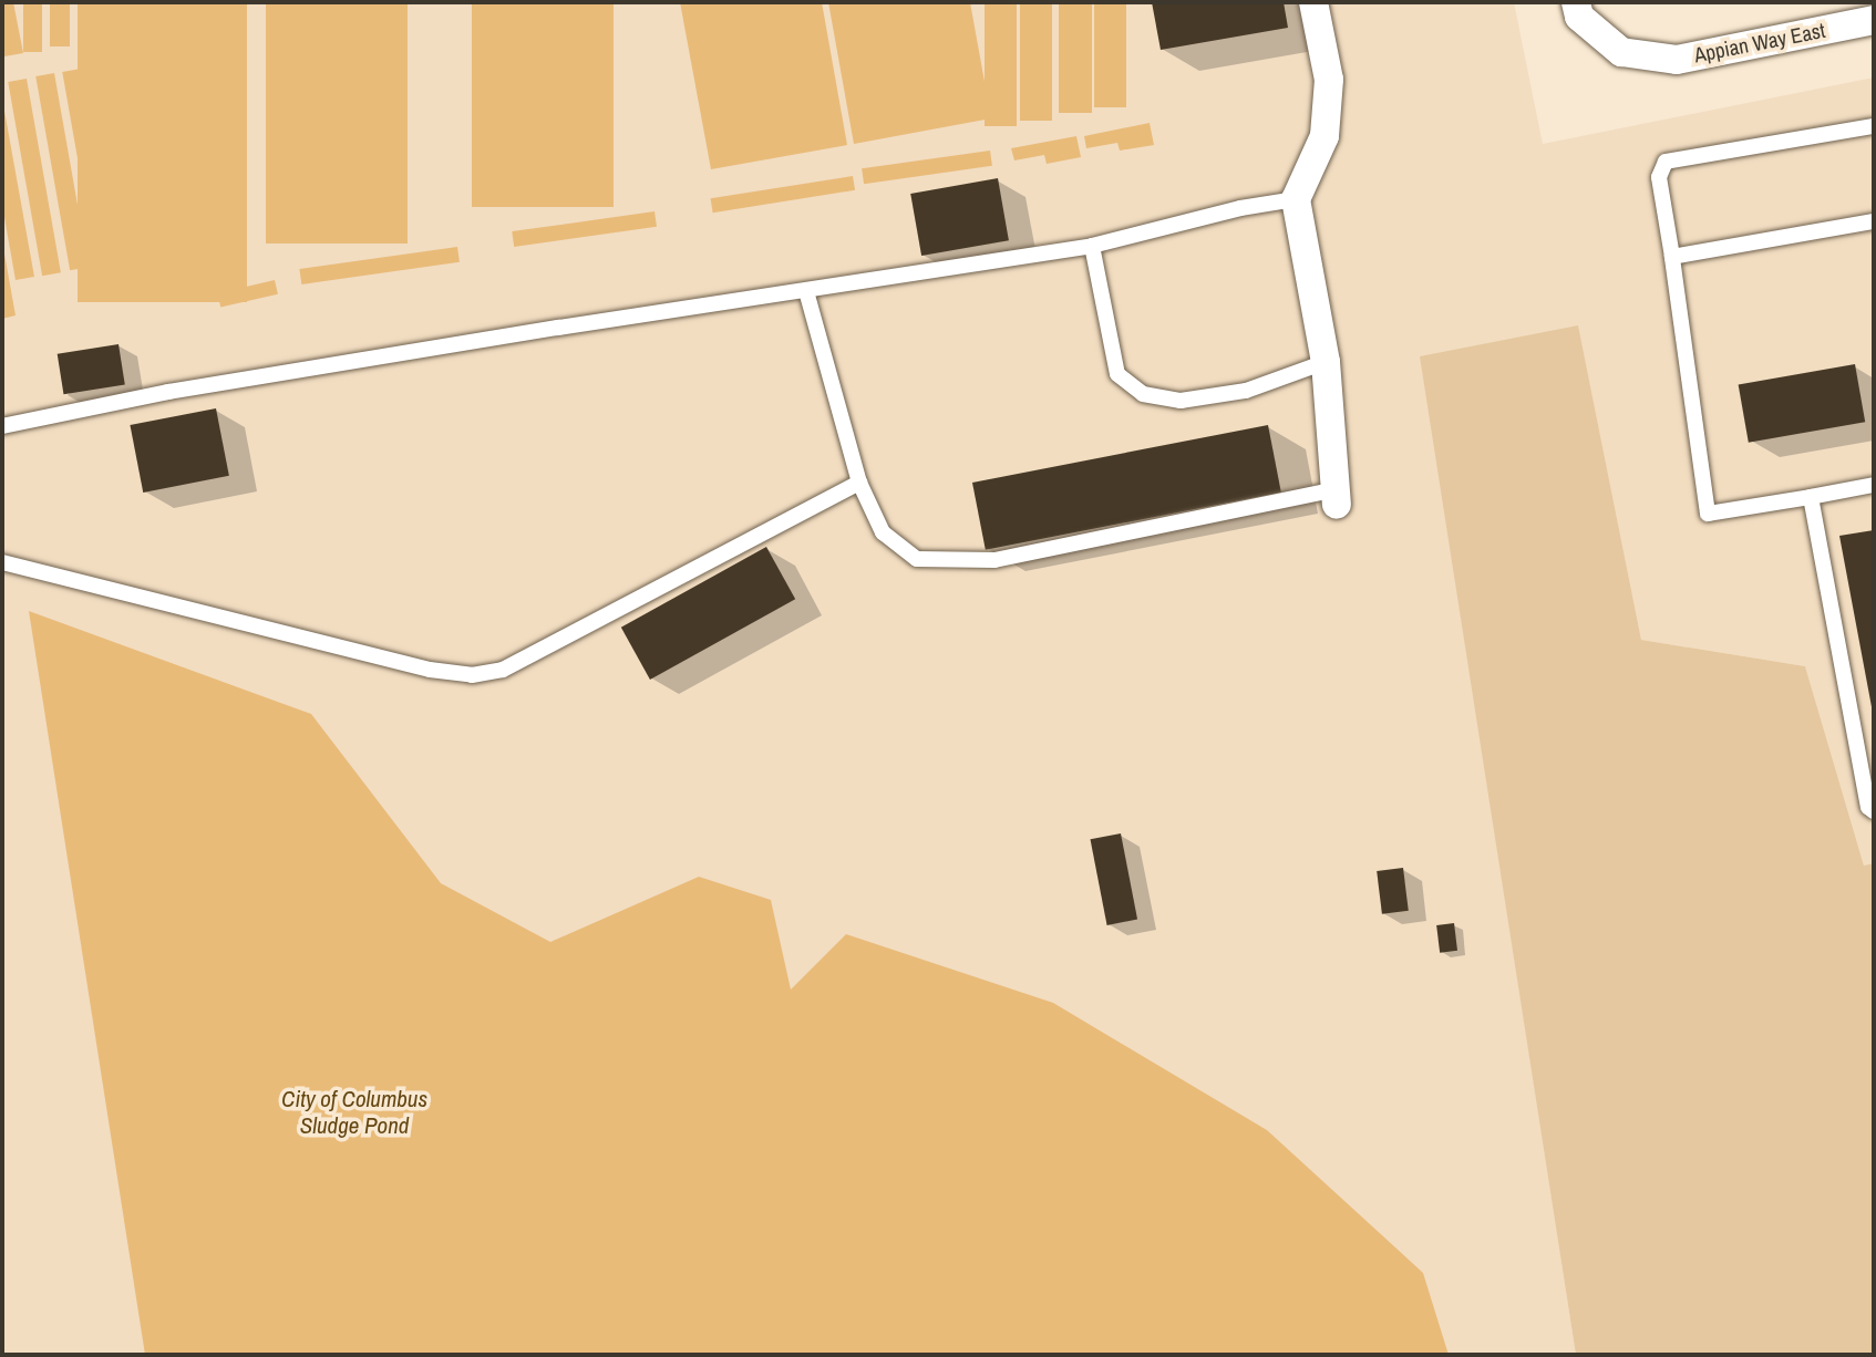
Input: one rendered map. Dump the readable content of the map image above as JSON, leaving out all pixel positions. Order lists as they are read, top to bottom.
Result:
{
  "streets": {
    "street": ["Appian Way East"]
  },
  "water": ["City of Columbus Sludge Pond"]
}
